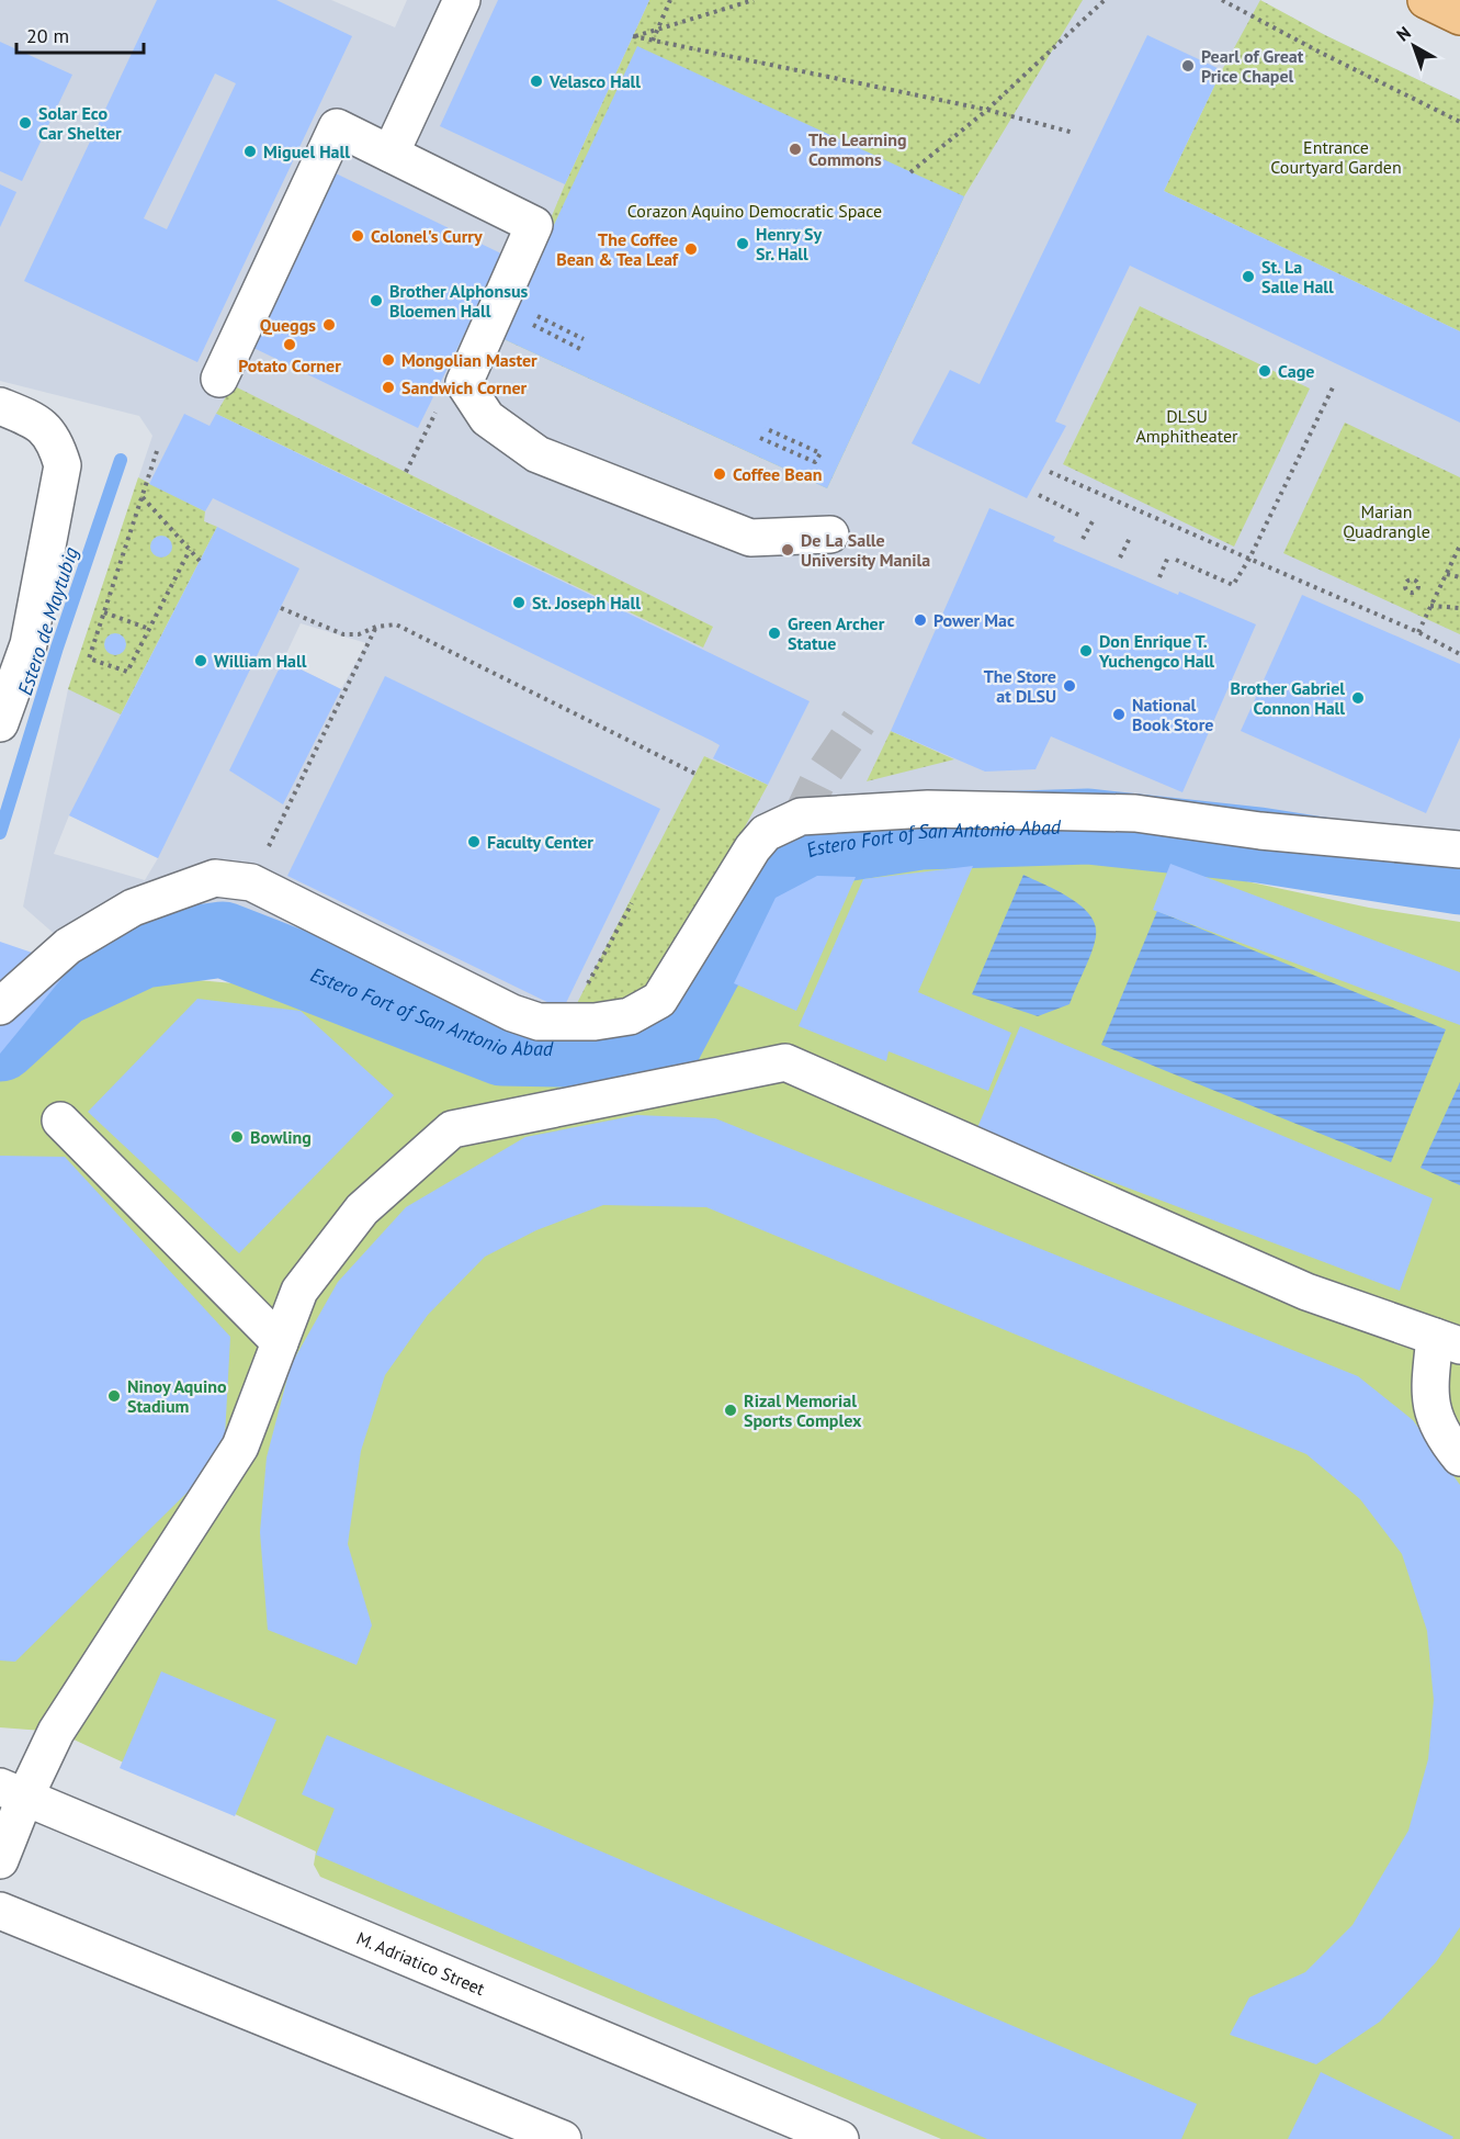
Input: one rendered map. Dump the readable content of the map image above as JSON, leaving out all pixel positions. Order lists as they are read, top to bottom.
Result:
{
  "streets": {
    "street": ["M. Adriatico Street"]
  },
  "water": ["Estero de Maytubig", "Estero Fort of San Antonio Abad"],
  "parks": [
    "Entrance Courtyard Garden",
    "Corazon Aquino Democratic Space",
    "DLSU Amphitheater",
    "Marian Quadrangle"
  ],
  "places": [
    "Pearl of Great Price Chapel",
    "Velasco Hall",
    "Solar Eco Car Shelter",
    "The Learning Commons",
    "Miguel Hall",
    "Colonel's Curry",
    "Henry Sy Sr. Hall",
    "The Coffee Bean & Tea Leaf",
    "St. La Salle Hall",
    "Brother Alphonsus Bloemen Hall",
    "Queggs",
    "Potato Corner",
    "Mongolian Master",
    "Cage",
    "Sandwich Corner",
    "Coffee Bean",
    "De La Salle University Manila",
    "St. Joseph Hall",
    "Power Mac",
    "Green Archer Statue",
    "Don Enrique T. Yuchengco Hall",
    "William Hall",
    "The Store at DLSU",
    "Brother Gabriel Connon Hall",
    "National Book Store",
    "Faculty Center",
    "Bowling",
    "Ninoy Aquino Stadium",
    "Rizal Memorial Sports Complex"
  ],
  "scale_bar": "20 m",
  "north": "top left"
}
